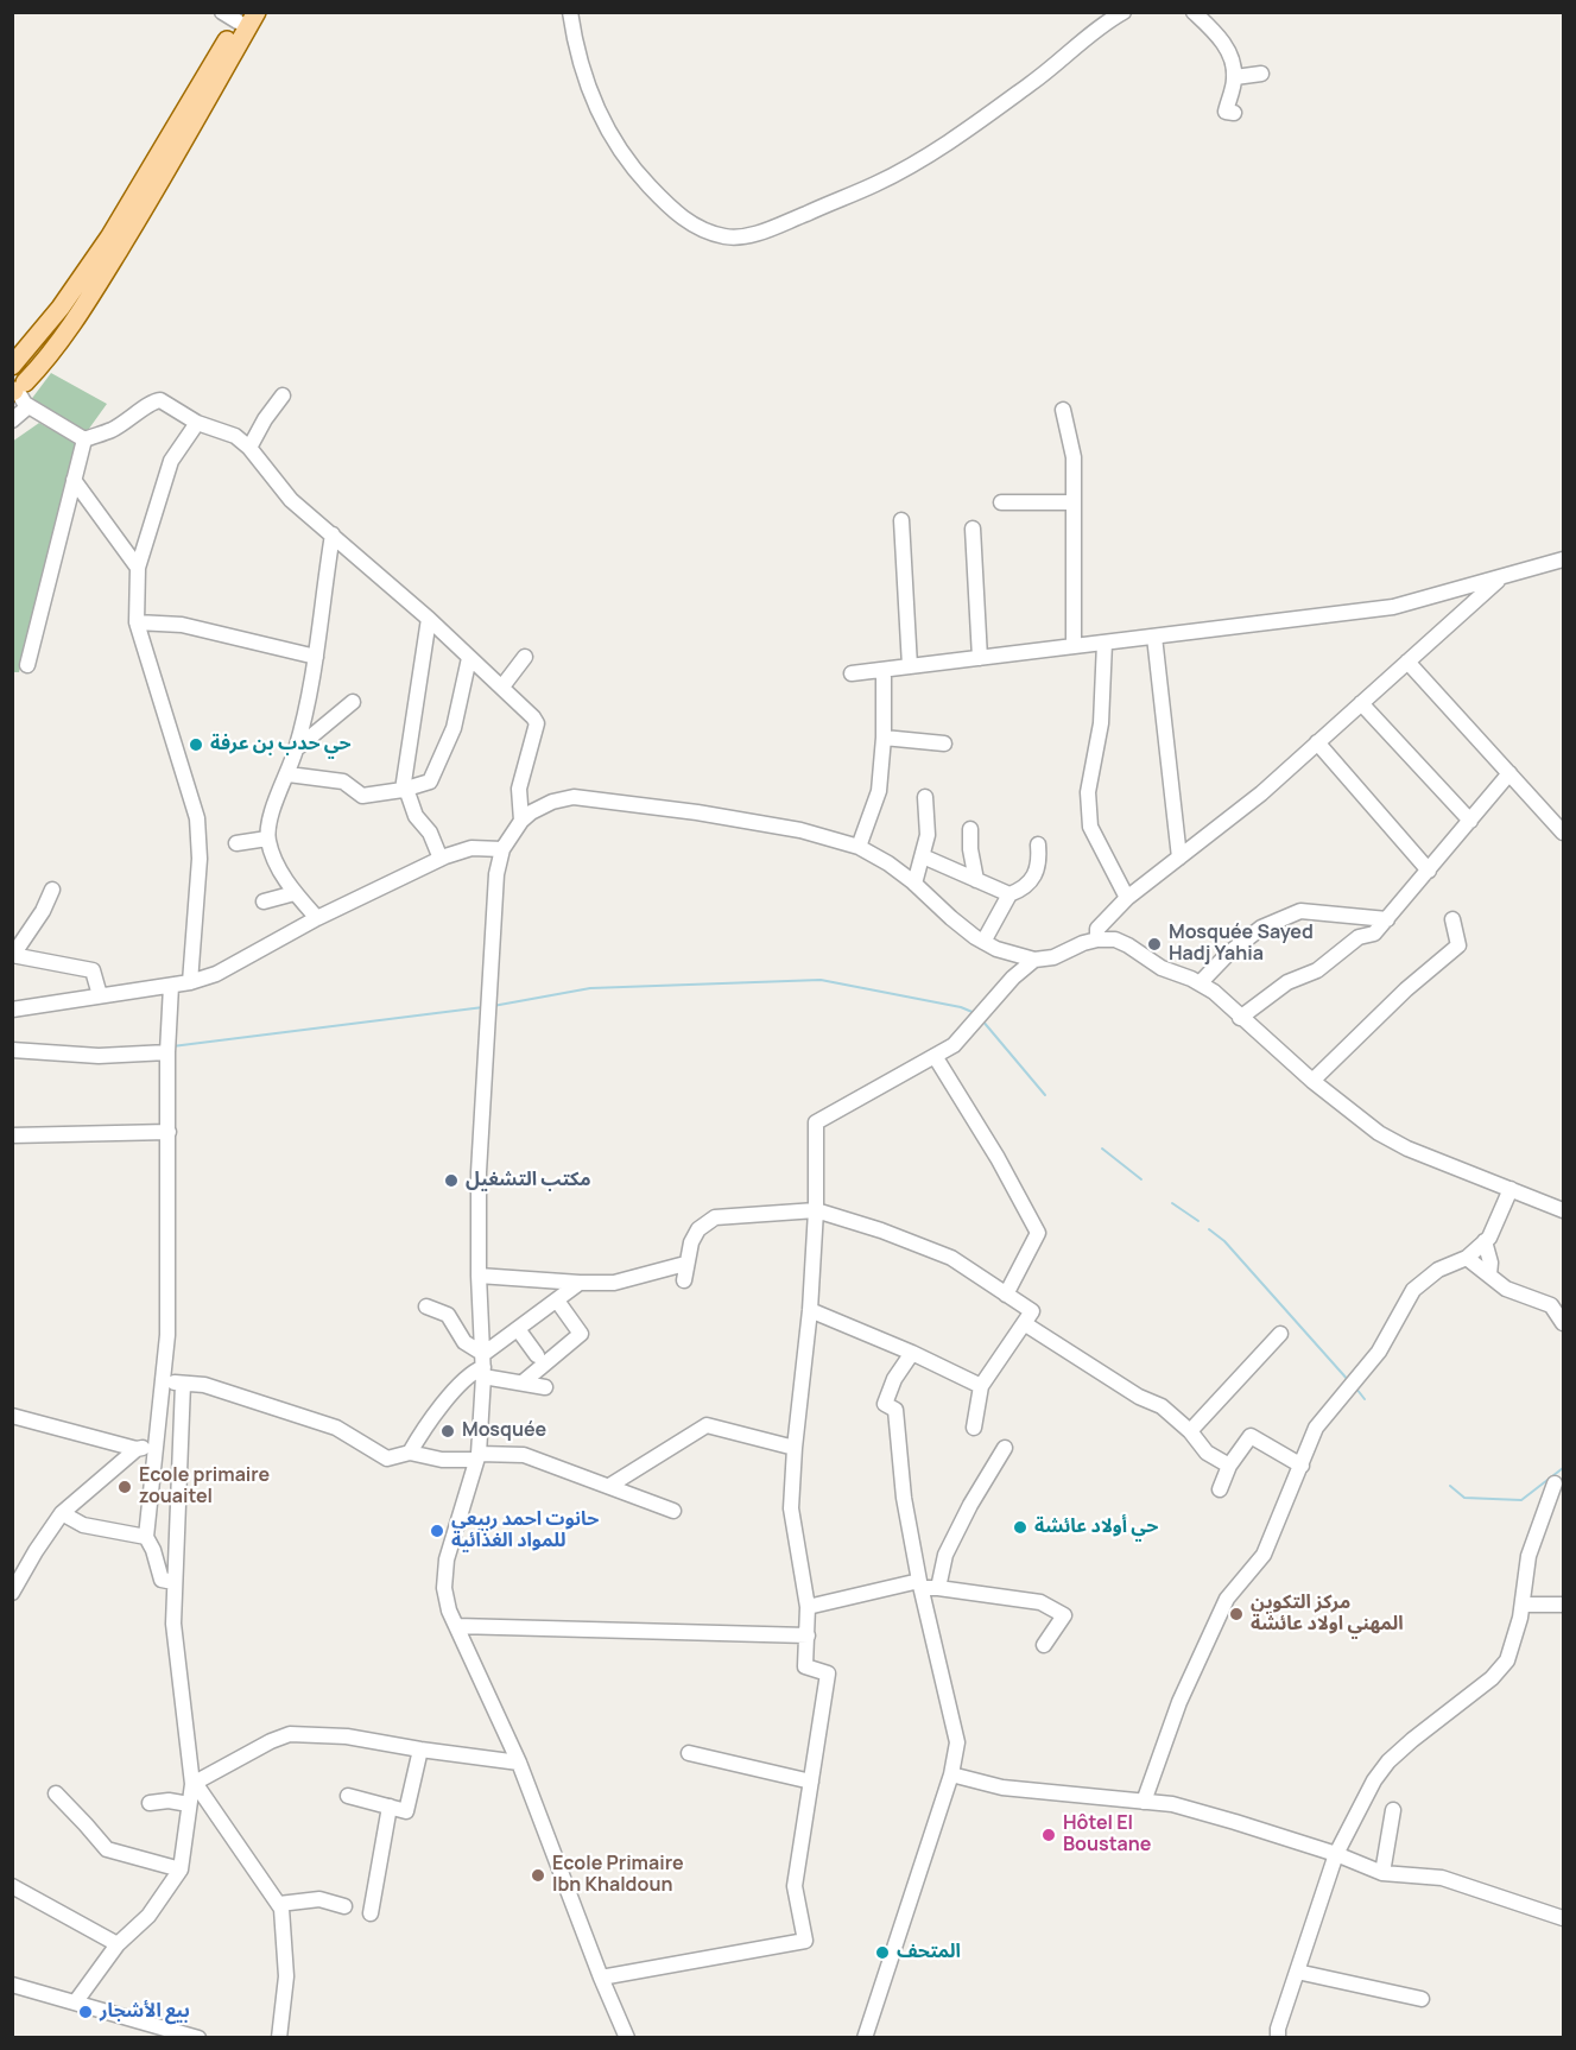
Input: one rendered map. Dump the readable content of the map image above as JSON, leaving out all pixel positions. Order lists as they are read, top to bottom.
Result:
{
  "places": [
    "حي حدب بن عرفة",
    "Mosquée Sayed Hadj Yahia",
    "مكتب التشغيل",
    "Mosquée",
    "Ecole primaire zouaitel",
    "حي أولاد عائشة",
    "حانوت احمد ربيعي للمواد الغذائية",
    "مركز التكوين المهني اولاد عائشة",
    "Hôtel El Boustane",
    "Ecole Primaire Ibn Khaldoun",
    "المتحف",
    "بيع الأشجار"
  ]
}
